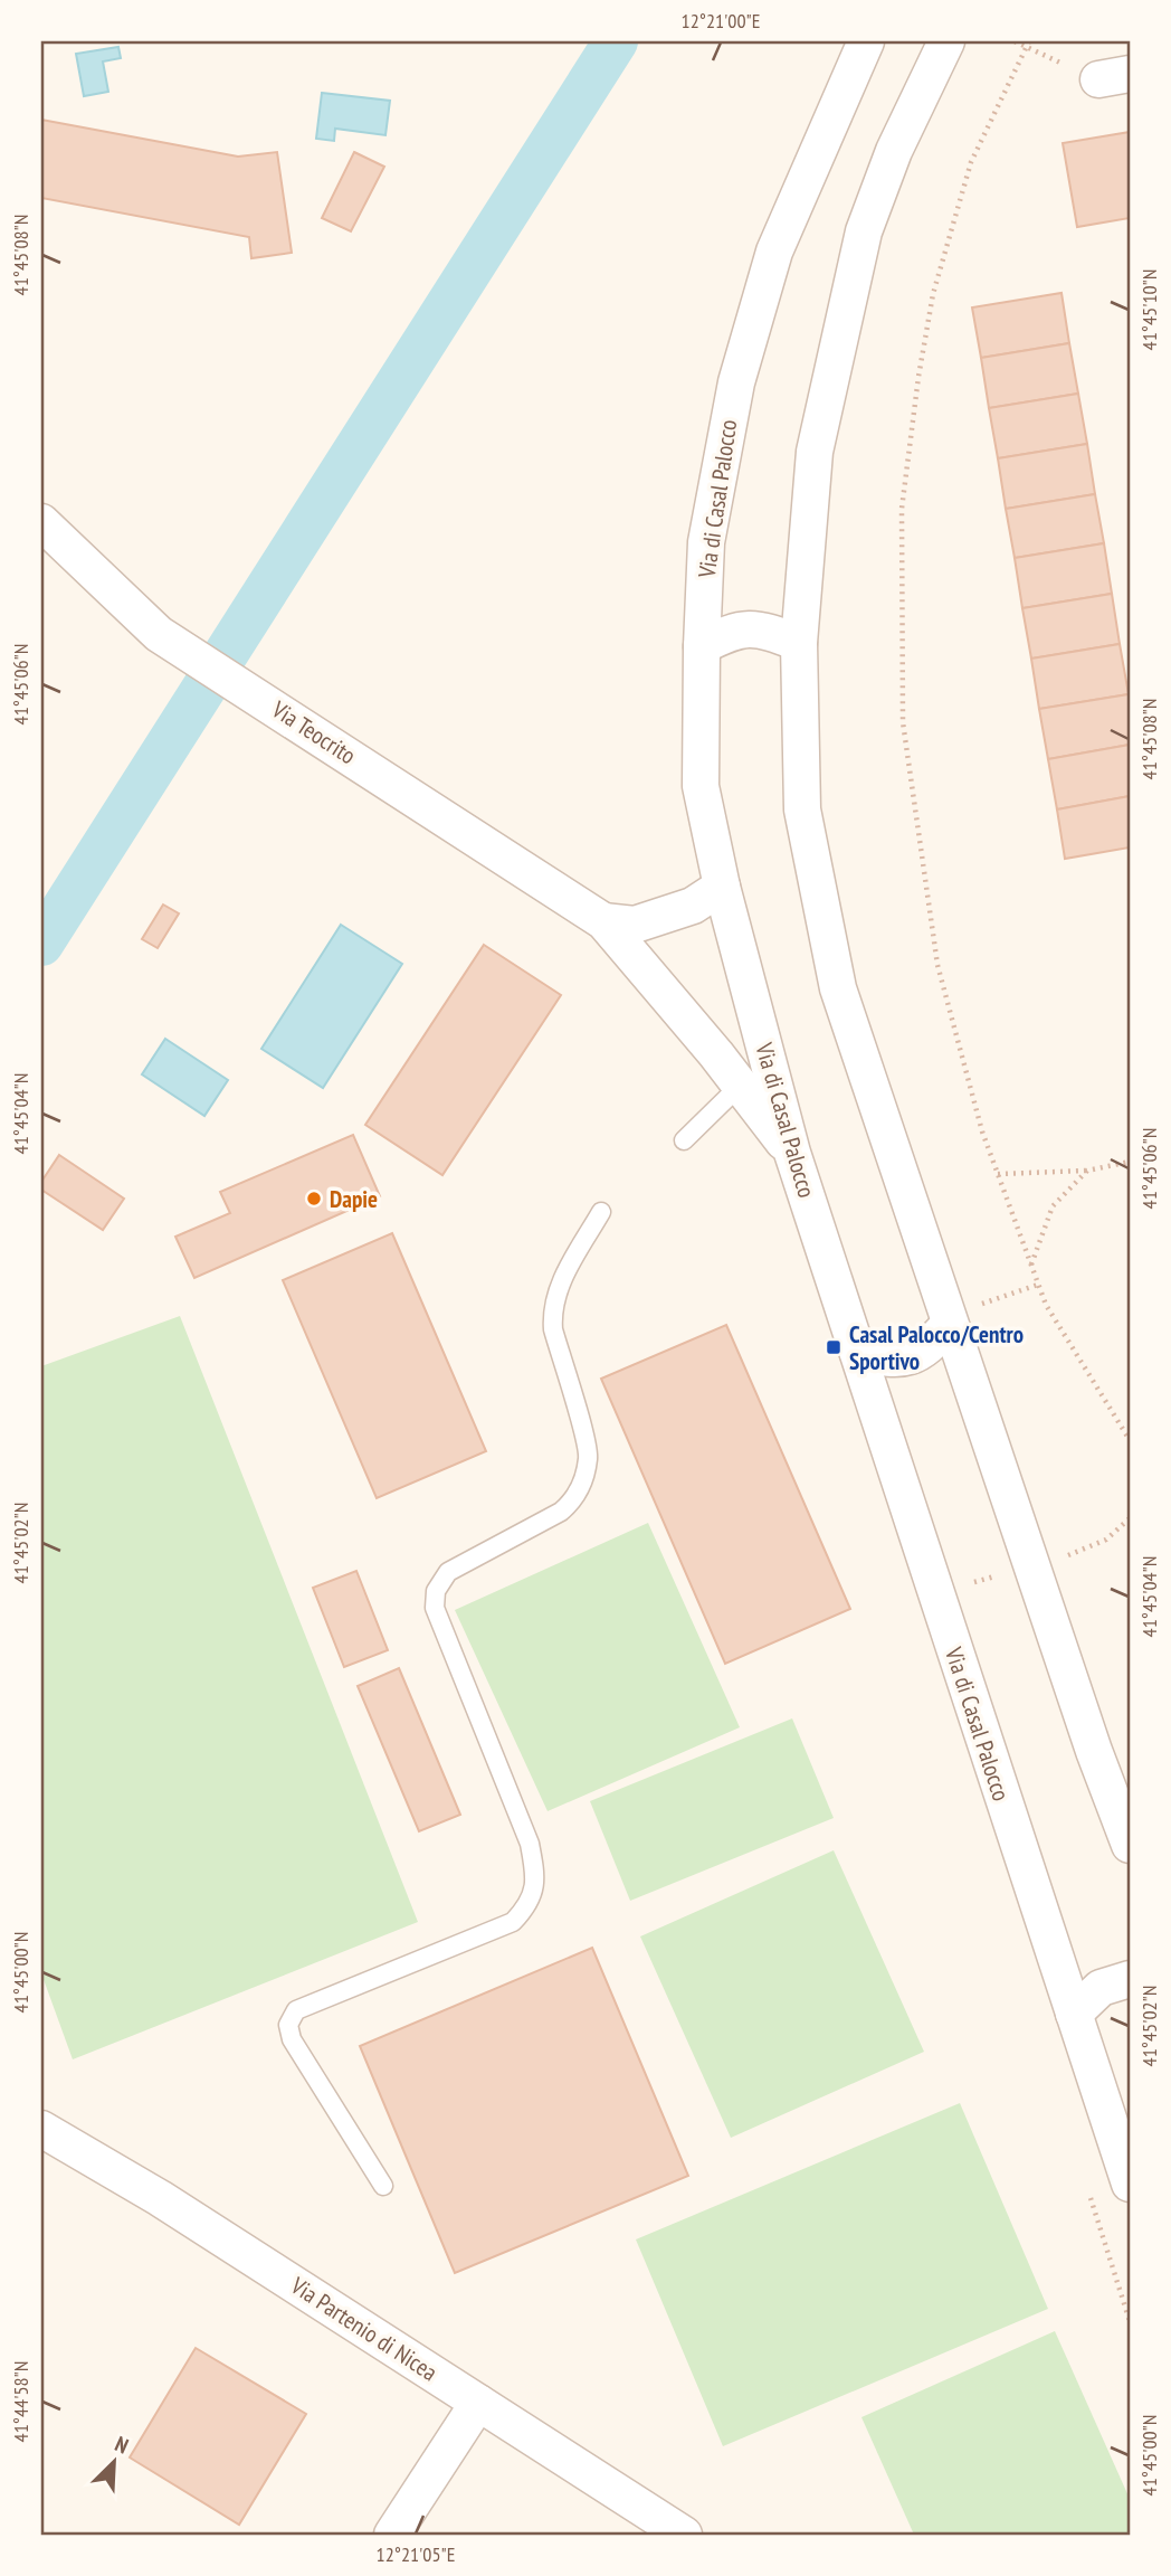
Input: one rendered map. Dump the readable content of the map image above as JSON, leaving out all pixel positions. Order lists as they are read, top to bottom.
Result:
{
  "streets": {
    "street": ["Via di Casal Palocco", "Via Teocrito", "Via Partenio di Nicea"]
  },
  "crossings": [
    ["Via di Casal Palocco", "Via Teocrito"]
  ],
  "places": {
    "other": ["Dapie"],
    "transit": ["Casal Palocco/Centro Sportivo"]
  },
  "north": "top right",
  "coordinates": [
    "12°21'00\"E",
    "41°45'08\"N",
    "41°45'10\"N",
    "41°45'06\"N",
    "41°45'04\"N",
    "41°45'02\"N",
    "41°45'00\"N",
    "41°44'58\"N",
    "12°21'05\"E"
  ]
}
